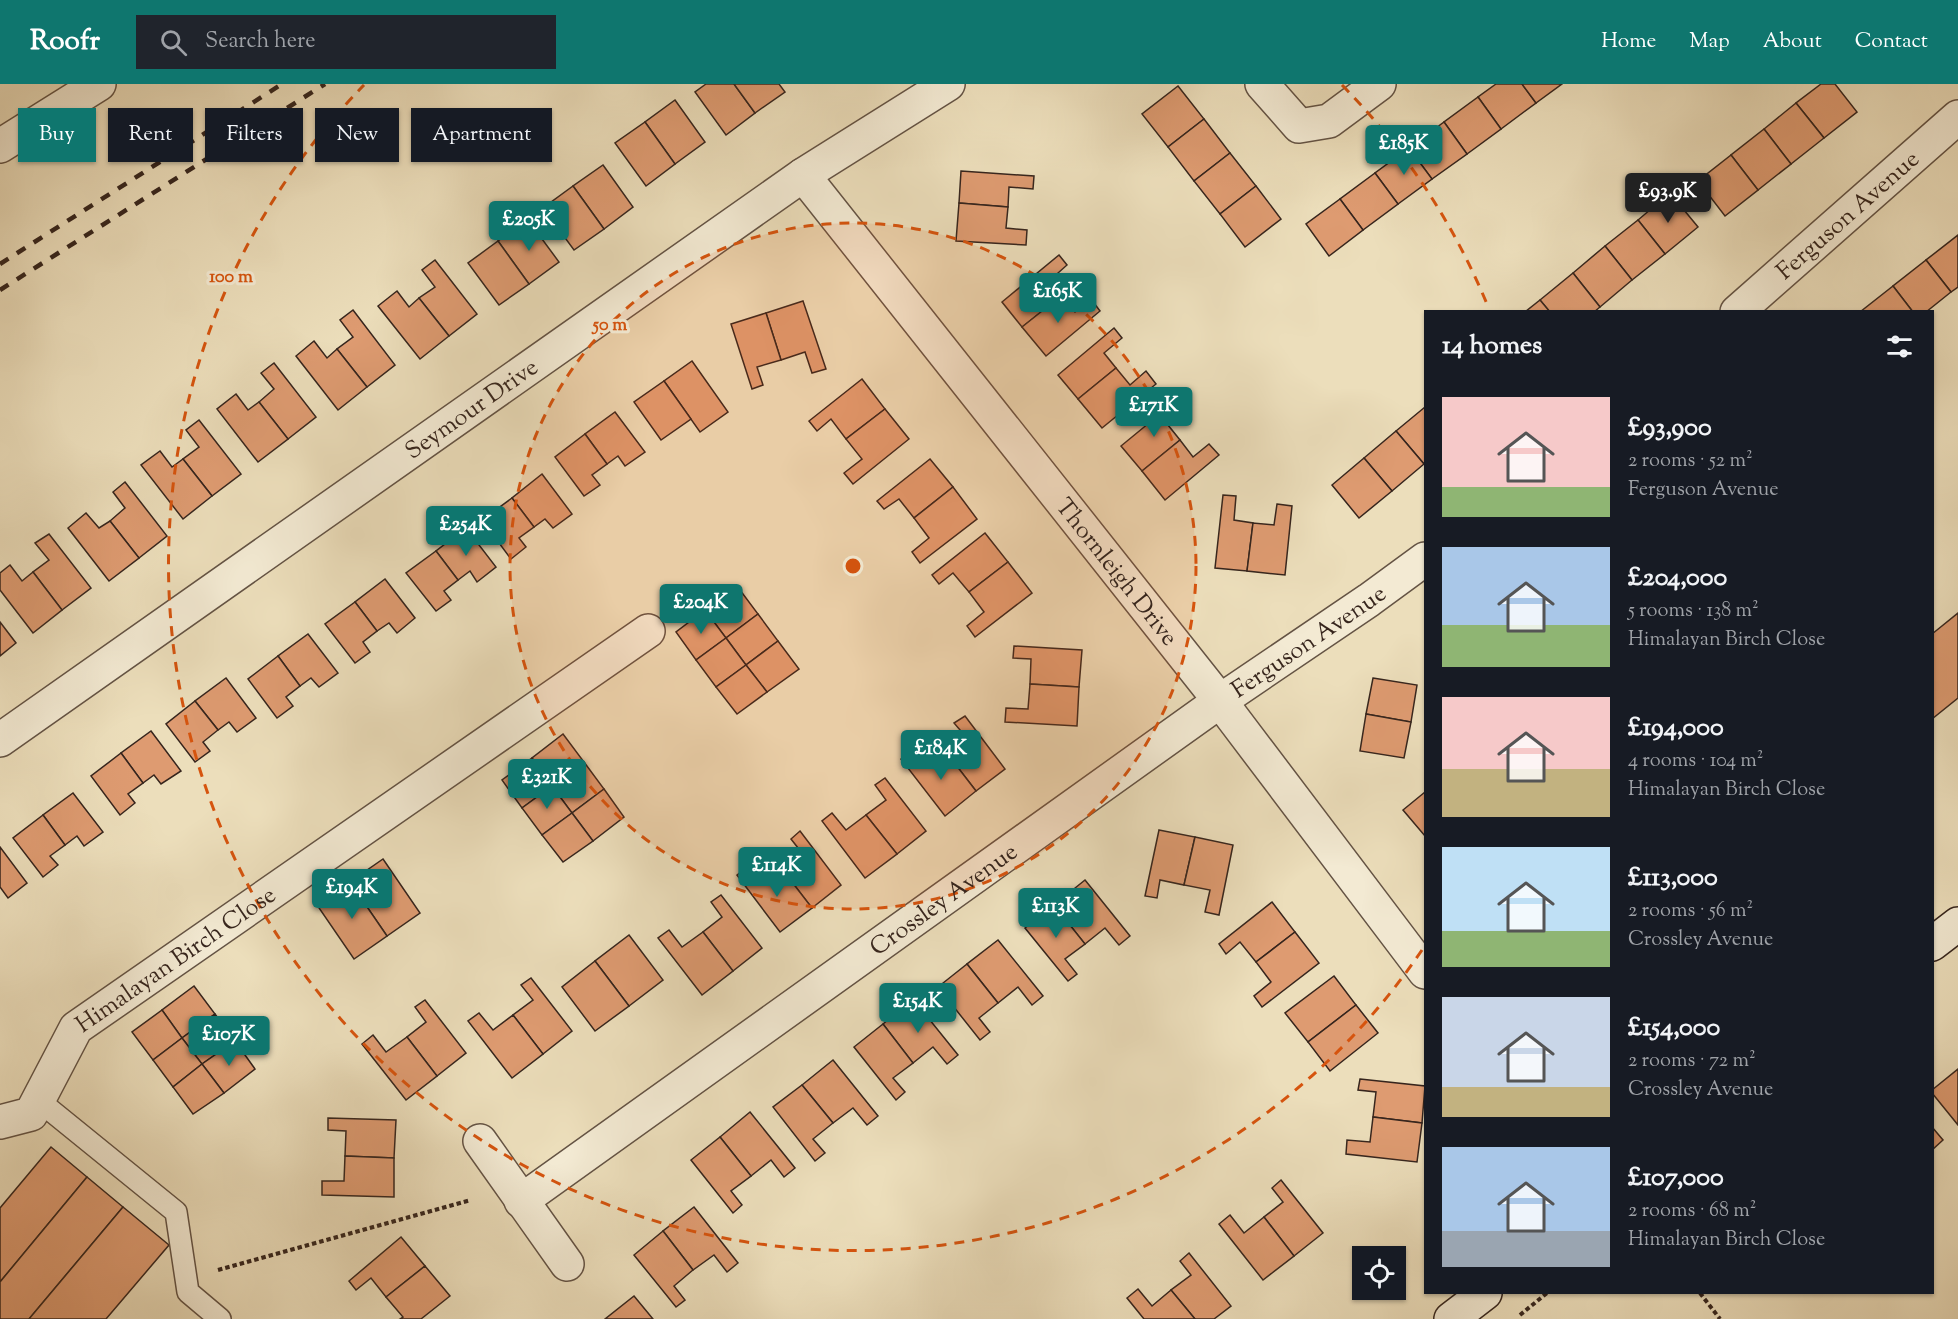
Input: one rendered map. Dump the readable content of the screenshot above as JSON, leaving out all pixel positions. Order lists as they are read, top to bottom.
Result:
{
  "streets": {
    "street": [
      "Ferguson Avenue",
      "Seymour Drive",
      "Thornleigh Drive",
      "Crossley Avenue",
      "Himalayan Birch Close"
    ]
  },
  "crossings": [
    ["Ferguson Avenue", "Thornleigh Drive"],
    ["Ferguson Avenue", "Crossley Avenue"],
    ["Seymour Drive", "Thornleigh Drive"],
    ["Thornleigh Drive", "Crossley Avenue"]
  ],
  "page": {
    "header": "Roofr",
    "search": "Search here",
    "nav": [
      "Home",
      "Map",
      "About",
      "Contact"
    ],
    "chip": [
      "Buy",
      "Rent",
      "Filters",
      "New",
      "Apartment"
    ],
    "price": [
      "£185K",
      "£93.9K",
      "£205K",
      "£165K",
      "£171K",
      "£254K",
      "£204K",
      "£184K",
      "£321K",
      "£114K",
      "£194K",
      "£113K",
      "£154K",
      "£107K"
    ],
    "heading": "14 homes",
    "list": [
      {
        "name": "£93,900",
        "note": "2 rooms · 52 m² · Ferguson Avenue"
      },
      {
        "name": "£204,000",
        "note": "5 rooms · 138 m² · Himalayan Birch Close"
      },
      {
        "name": "£194,000",
        "note": "4 rooms · 104 m² · Himalayan Birch Close"
      },
      {
        "name": "£113,000",
        "note": "2 rooms · 56 m² · Crossley Avenue"
      },
      {
        "name": "£154,000",
        "note": "2 rooms · 72 m² · Crossley Avenue"
      },
      {
        "name": "£107,000",
        "note": "2 rooms · 68 m² · Himalayan Birch Close"
      }
    ]
  },
  "rings": ["100 m", "50 m"]
}
